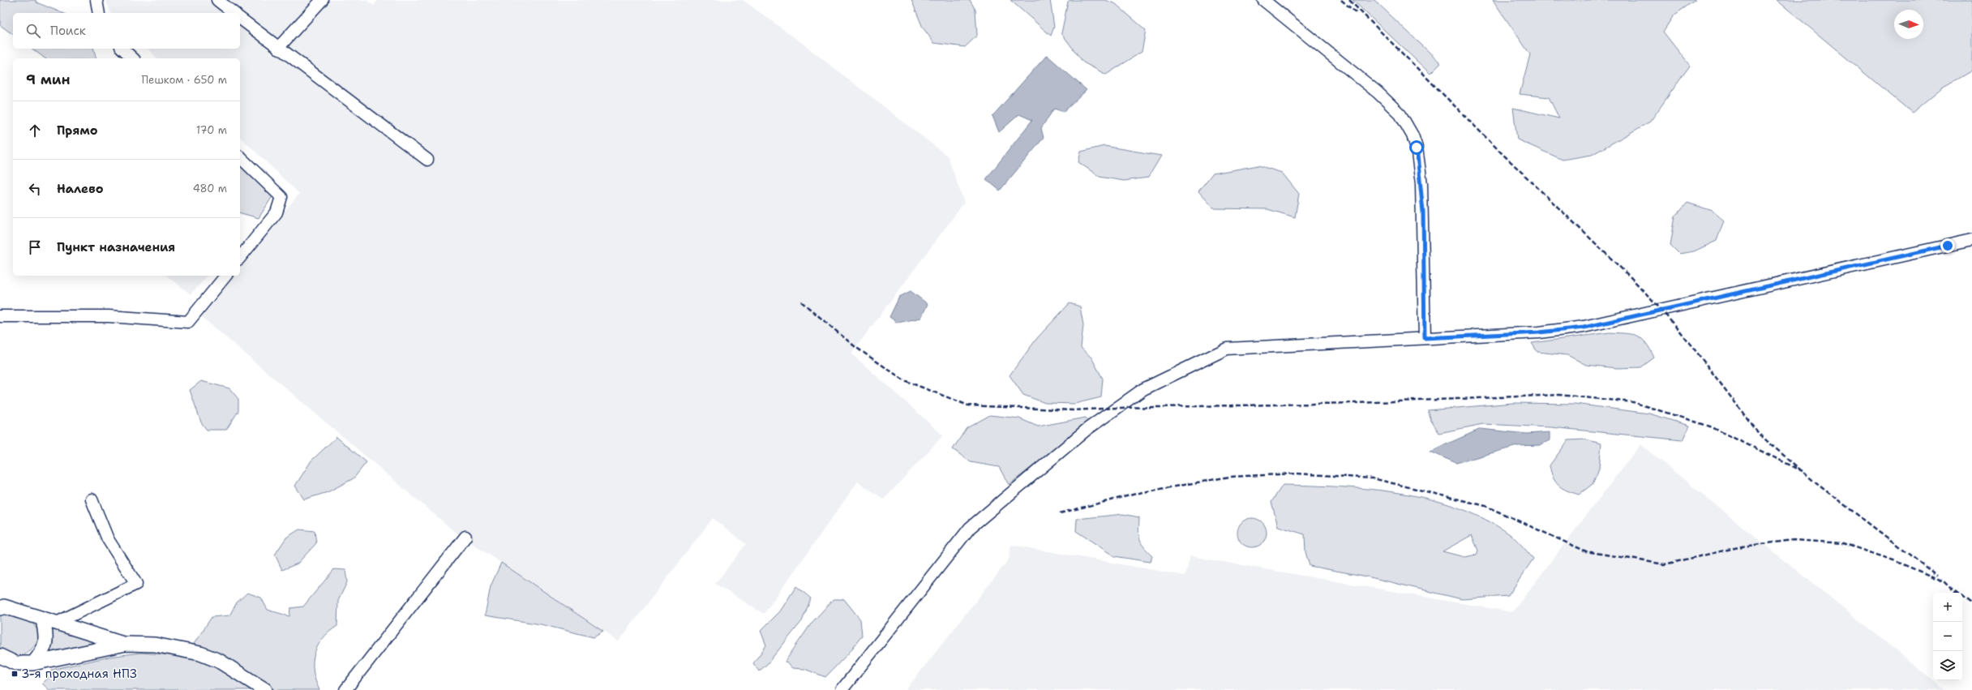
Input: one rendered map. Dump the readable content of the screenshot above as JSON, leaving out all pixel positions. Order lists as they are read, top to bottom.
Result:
{
  "places": {
    "transit": ["3-я проходная НПЗ"]
  },
  "north": "right",
  "page": {
    "search": "Поиск",
    "heading": ["9 мин", "Пешком · 650 m"],
    "list": [
      ["Прямо", "170 m"],
      ["Налево", "480 m"],
      "Пункт назначения"
    ],
    "map_buttons": ["+", "−"]
  }
}
